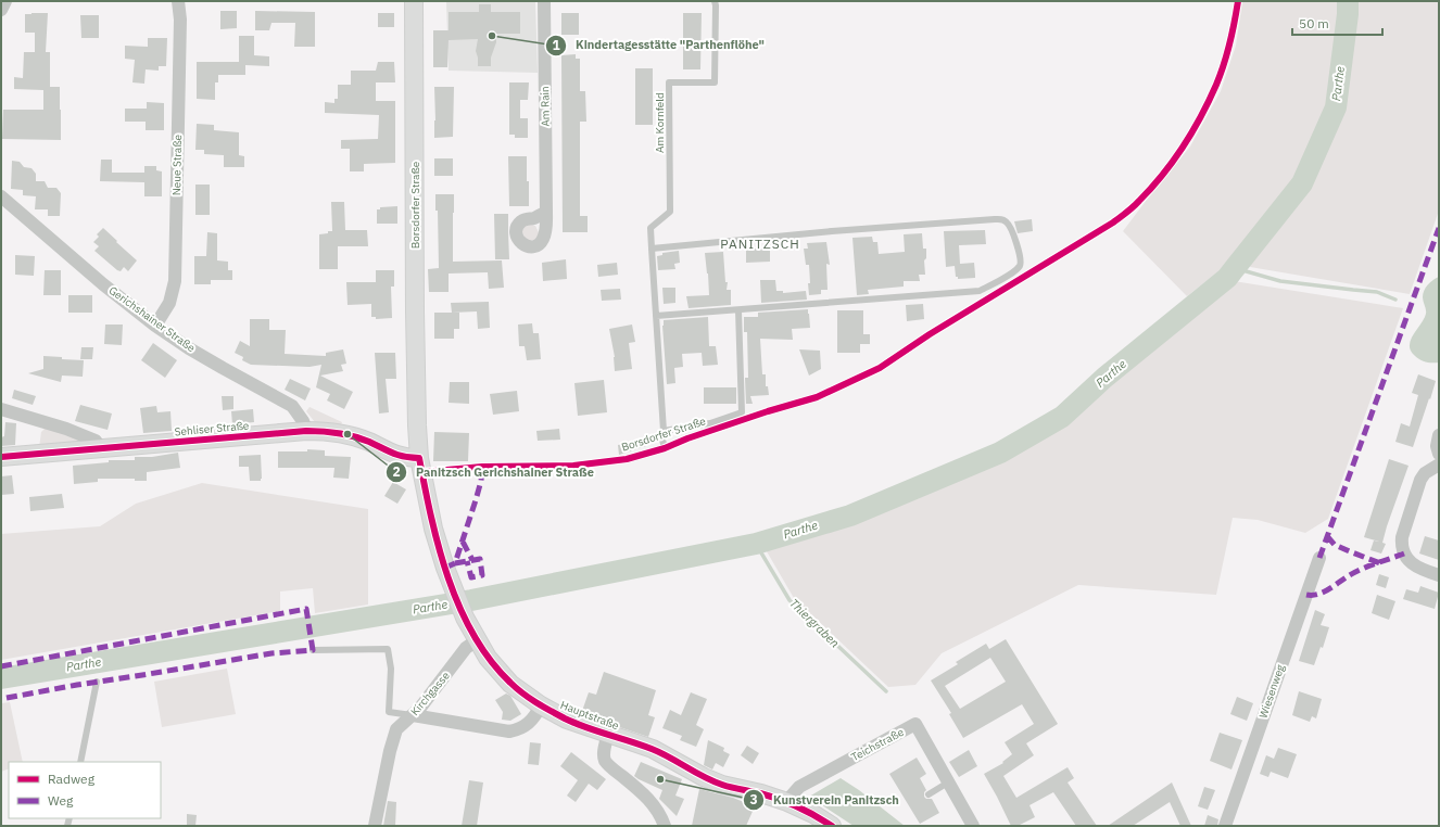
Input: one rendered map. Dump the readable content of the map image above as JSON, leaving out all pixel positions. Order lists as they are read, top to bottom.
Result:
{
  "streets": {
    "street": [
      "Am Rain",
      "Neue Straße",
      "Borsdorfer Straße",
      "Gerichshainer Straße",
      "Sehliser Straße",
      "Wiesenweg",
      "Kirchgasse",
      "Hauptstraße",
      "Teichstraße"
    ],
    "lane": ["Am Kornfeld"]
  },
  "crossings": [
    ["Neue Straße", "Gerichshainer Straße"],
    ["Borsdorfer Straße", "Sehliser Straße"],
    ["Borsdorfer Straße", "Hauptstraße"],
    ["Gerichshainer Straße", "Sehliser Straße"],
    ["Sehliser Straße", "Hauptstraße"],
    ["Kirchgasse", "Hauptstraße"],
    ["Hauptstraße", "Teichstraße"]
  ],
  "districts": ["PANITZSCH"],
  "water": ["Parthe", "Thiergraben"],
  "places": ["Kindertagesstätte \"Parthenflöhe\"", "Panitzsch Gerichshainer Straße", "Kunstverein Panitzsch"],
  "legend": ["Radweg", "Weg"],
  "scale_bar": "50 m"
}
